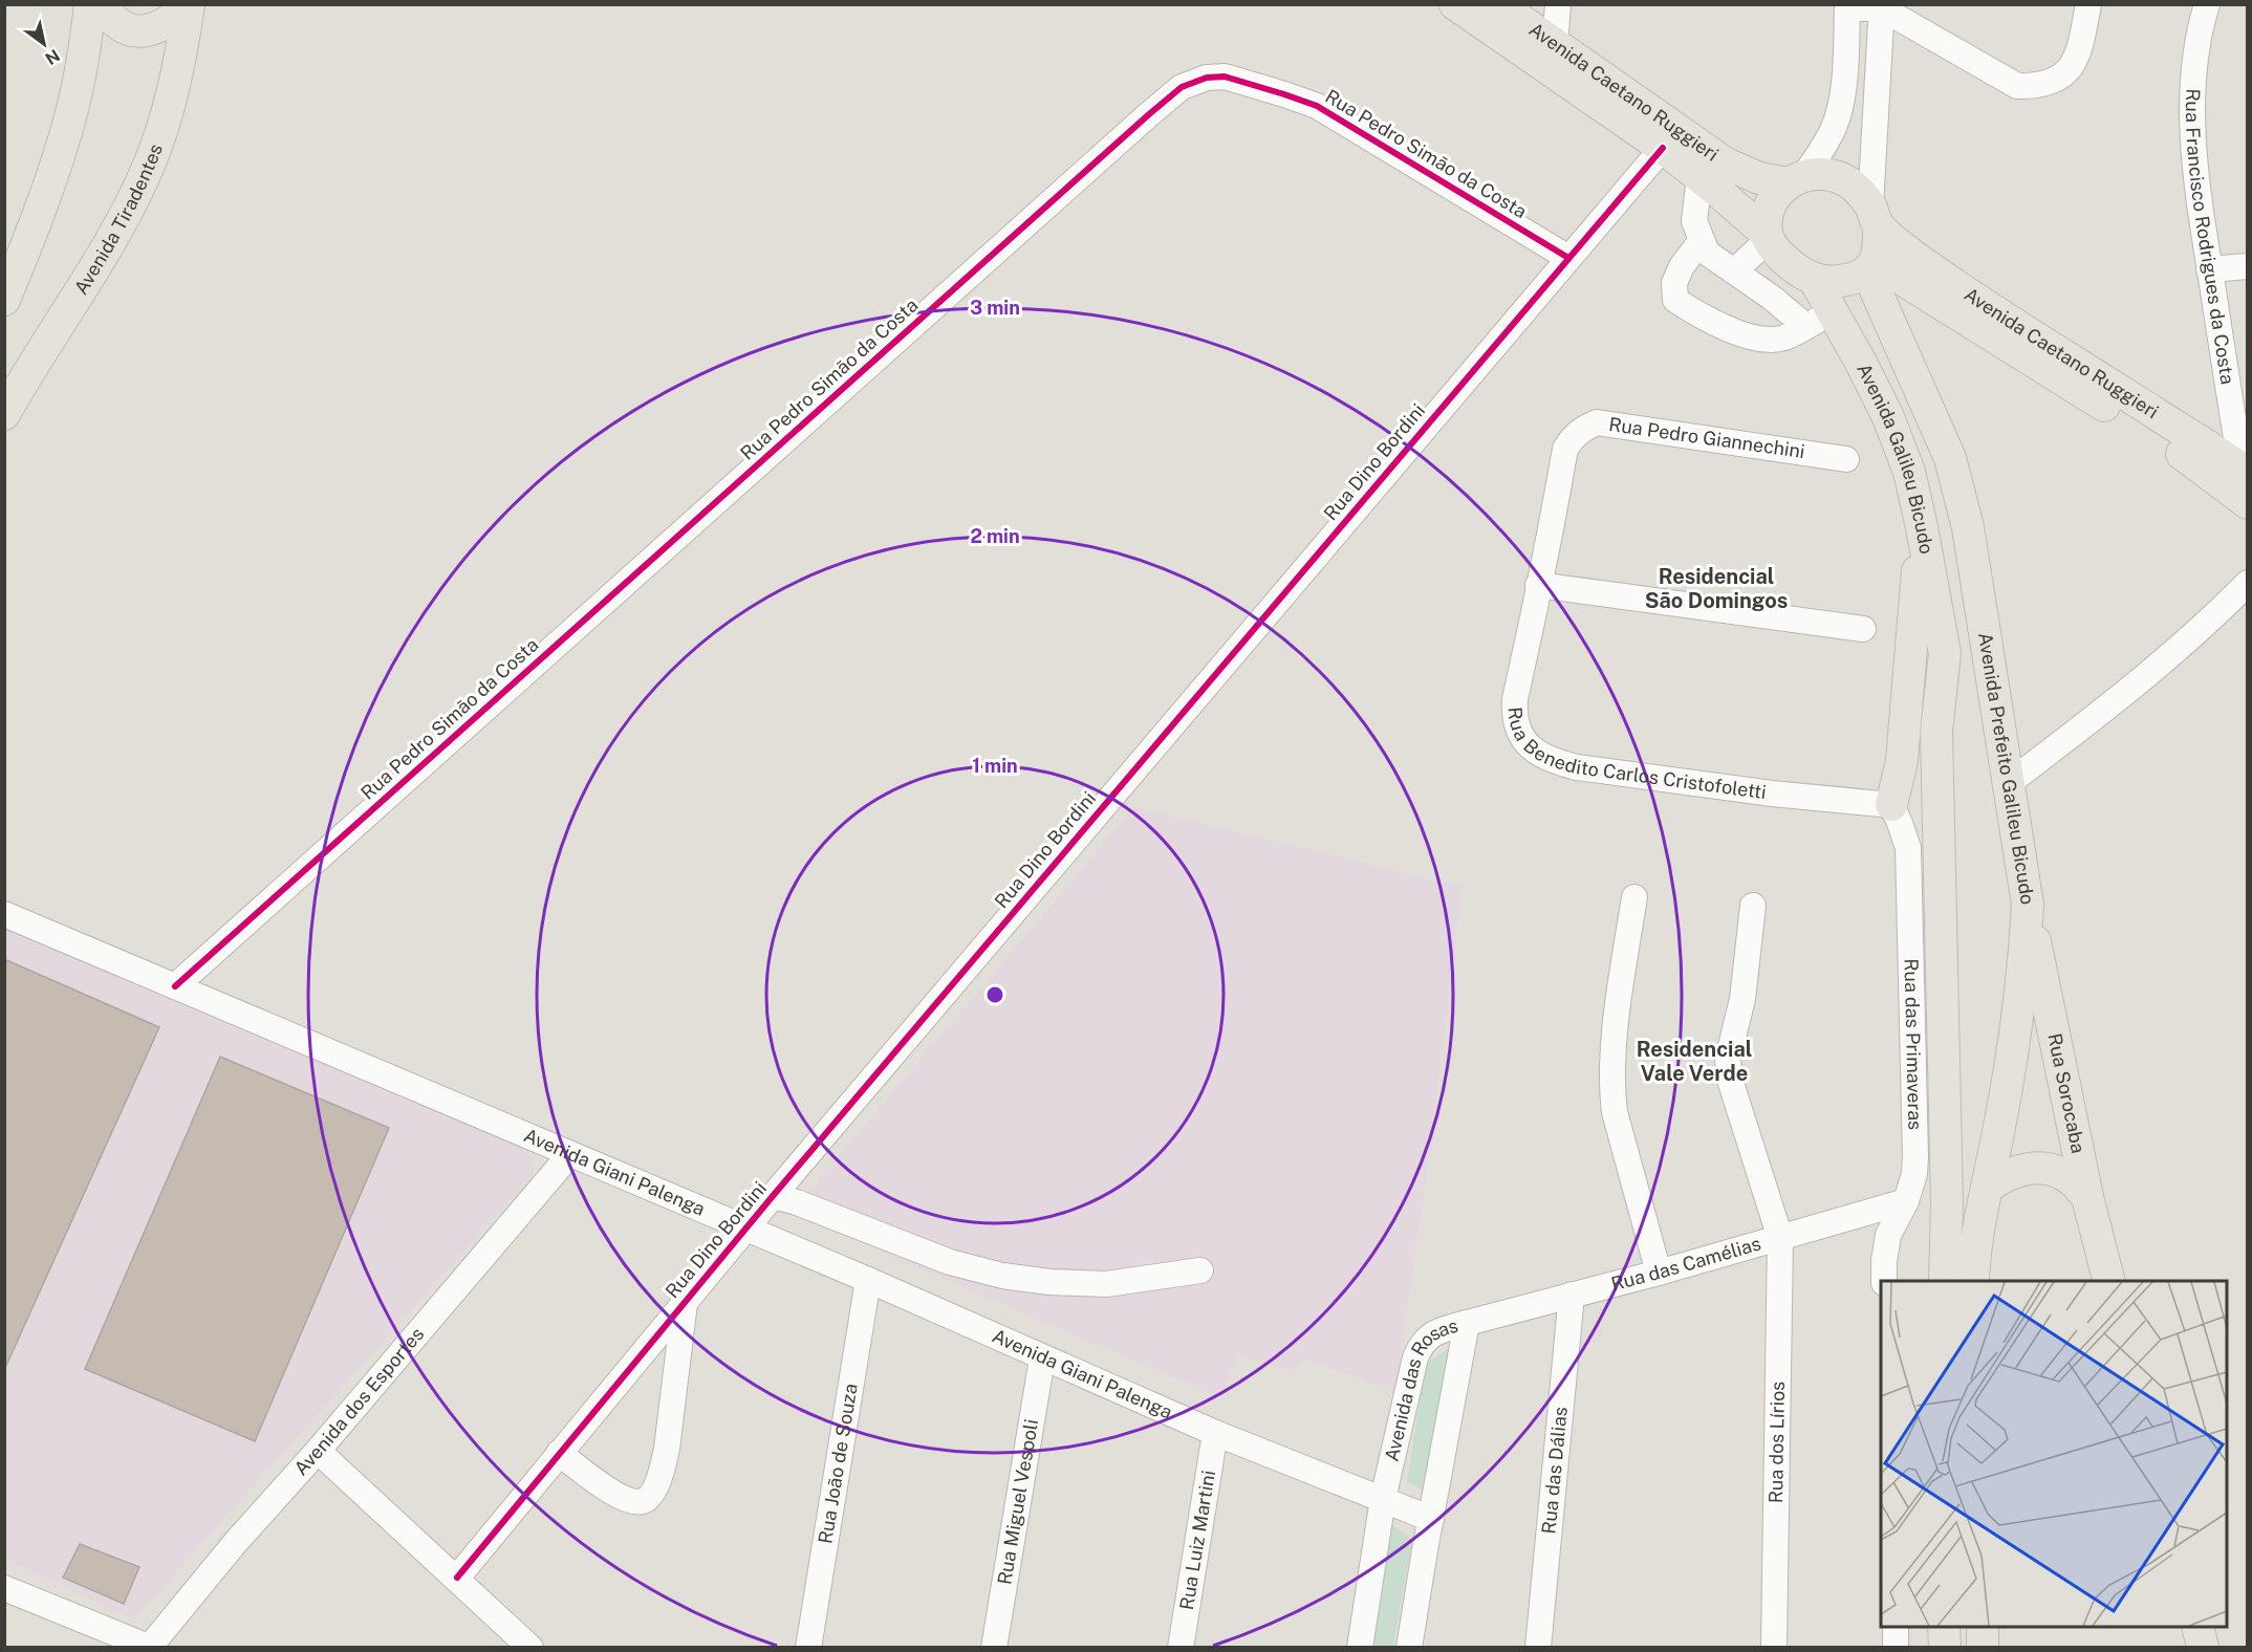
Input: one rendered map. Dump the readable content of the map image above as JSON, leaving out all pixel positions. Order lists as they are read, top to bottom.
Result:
{
  "streets": {
    "main road": [
      "Avenida Caetano Ruggieri",
      "Avenida Tiradentes",
      "Avenida Galileu Bicudo",
      "Avenida Prefeito Galileu Bicudo",
      "Rua Sorocaba"
    ],
    "street": [
      "Rua Pedro Simão da Costa",
      "Rua Francisco Rodrigues da Costa",
      "Rua Pedro Giannechini",
      "Rua Dino Bordini",
      "Rua Benedito Carlos Cristofoletti",
      "Rua das Primaveras",
      "Avenida Giani Palenga",
      "Rua das Camélias",
      "Avenida das Rosas",
      "Avenida dos Esportes",
      "Rua dos Lírios",
      "Rua João de Souza",
      "Rua das Dálias",
      "Rua Miguel Vespoli",
      "Rua Luiz Martini"
    ]
  },
  "crossings": [
    ["Avenida Caetano Ruggieri", "Rua Francisco Rodrigues da Costa"],
    ["Avenida Caetano Ruggieri", "Avenida Galileu Bicudo"],
    ["Avenida Caetano Ruggieri", "Rua Dino Bordini"],
    ["Avenida Caetano Ruggieri", "Avenida Prefeito Galileu Bicudo"],
    ["Rua Pedro Simão da Costa", "Rua Dino Bordini"],
    ["Rua Pedro Simão da Costa", "Avenida Giani Palenga"],
    ["Rua Pedro Giannechini", "Rua Benedito Carlos Cristofoletti"],
    ["Avenida Galileu Bicudo", "Avenida Prefeito Galileu Bicudo"],
    ["Rua Dino Bordini", "Avenida Giani Palenga"],
    ["Rua Benedito Carlos Cristofoletti", "Rua das Primaveras"],
    ["Avenida Prefeito Galileu Bicudo", "Rua Sorocaba"],
    ["Rua das Primaveras", "Rua das Camélias"],
    ["Avenida Giani Palenga", "Avenida das Rosas"],
    ["Avenida Giani Palenga", "Avenida dos Esportes"],
    ["Avenida Giani Palenga", "Rua João de Souza"],
    ["Avenida Giani Palenga", "Rua Miguel Vespoli"],
    ["Avenida Giani Palenga", "Rua Luiz Martini"],
    ["Rua das Camélias", "Avenida das Rosas"],
    ["Rua das Camélias", "Rua dos Lírios"],
    ["Rua das Camélias", "Rua das Dálias"]
  ],
  "districts": ["Residencial São Domingos", "Residencial Vale Verde"],
  "north": "bottom right",
  "rings": ["3 min", "2 min", "1 min"]
}
